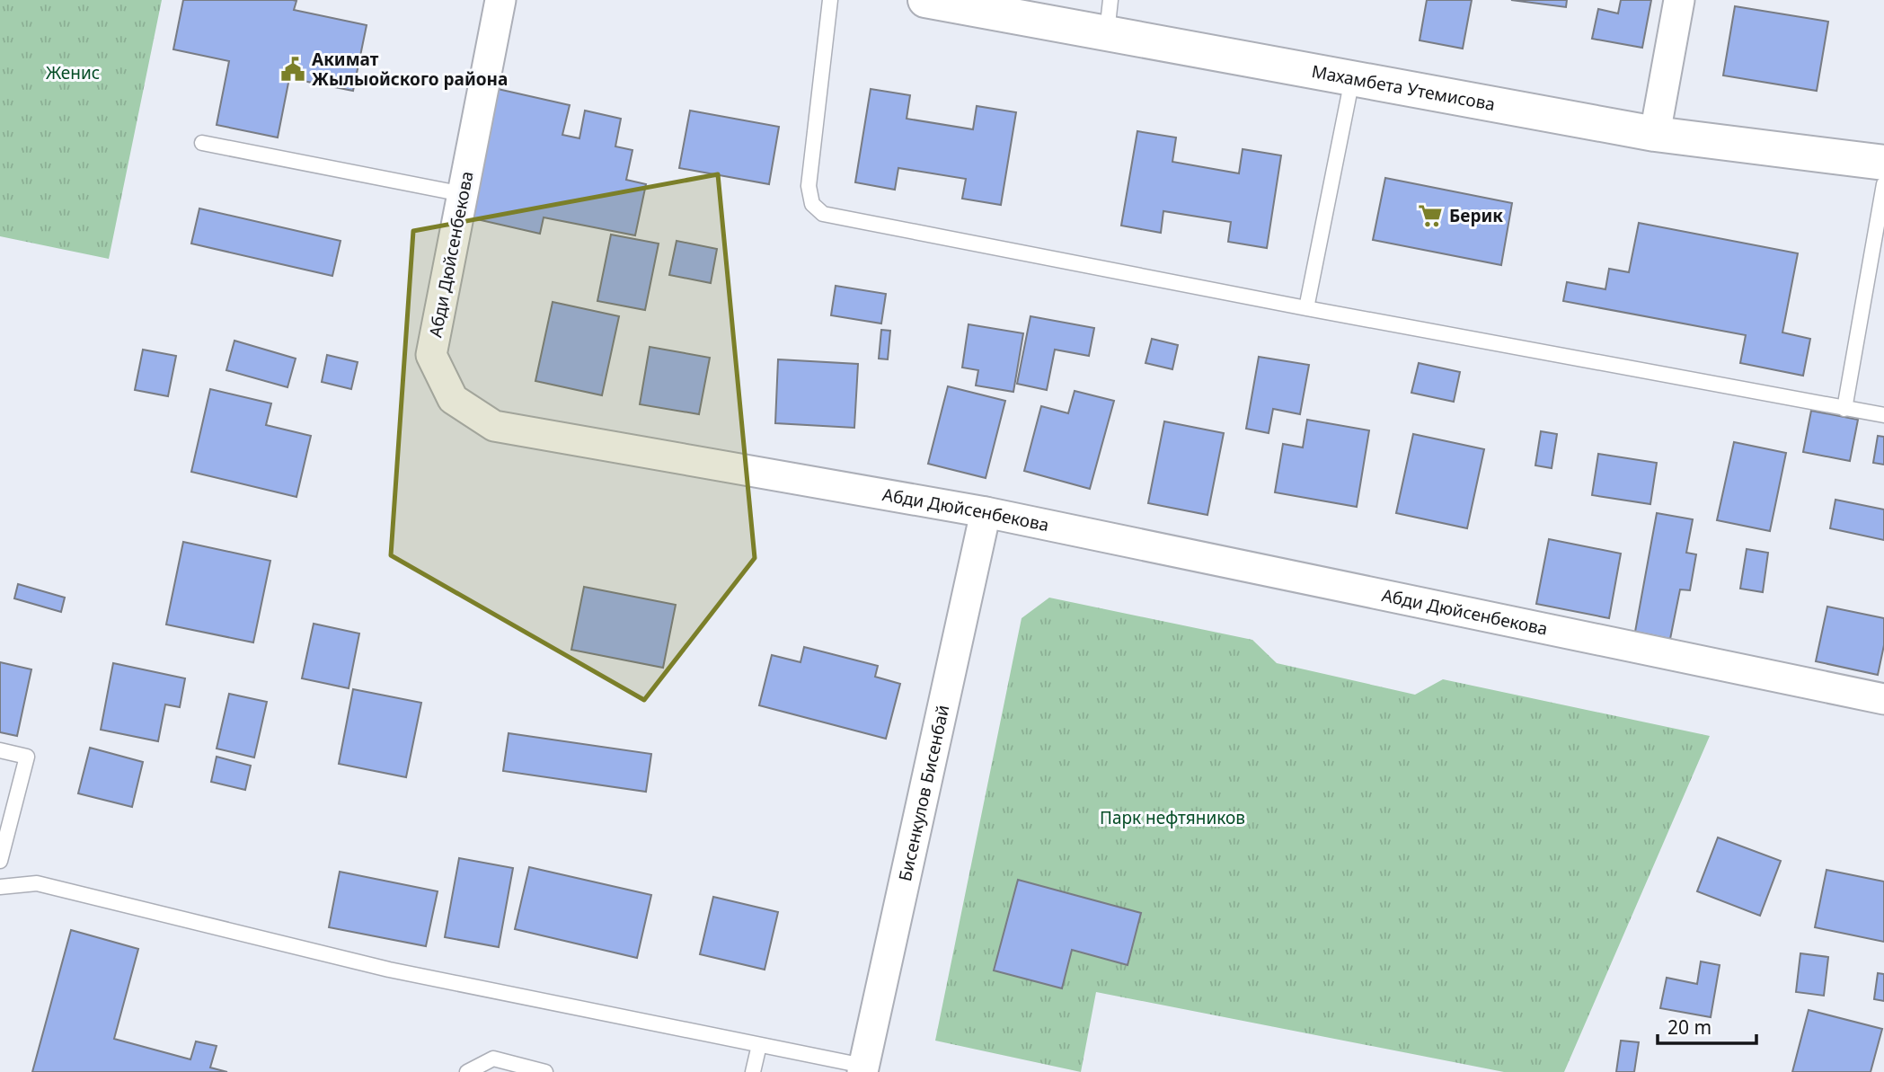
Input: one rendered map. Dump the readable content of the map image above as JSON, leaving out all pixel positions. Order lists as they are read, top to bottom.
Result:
{
  "streets": {
    "street": ["Махамбета Утемисова", "Абди Дюйсенбекова", "Бисенкулов Бисенбай"]
  },
  "crossings": [
    ["Абди Дюйсенбекова", "Бисенкулов Бисенбай"]
  ],
  "parks": ["Женис", "Парк нефтяников"],
  "places": {
    "public building": ["Акимат Жылыойского района"],
    "supermarket": ["Берик"]
  },
  "scale_bar": "20 m"
}
